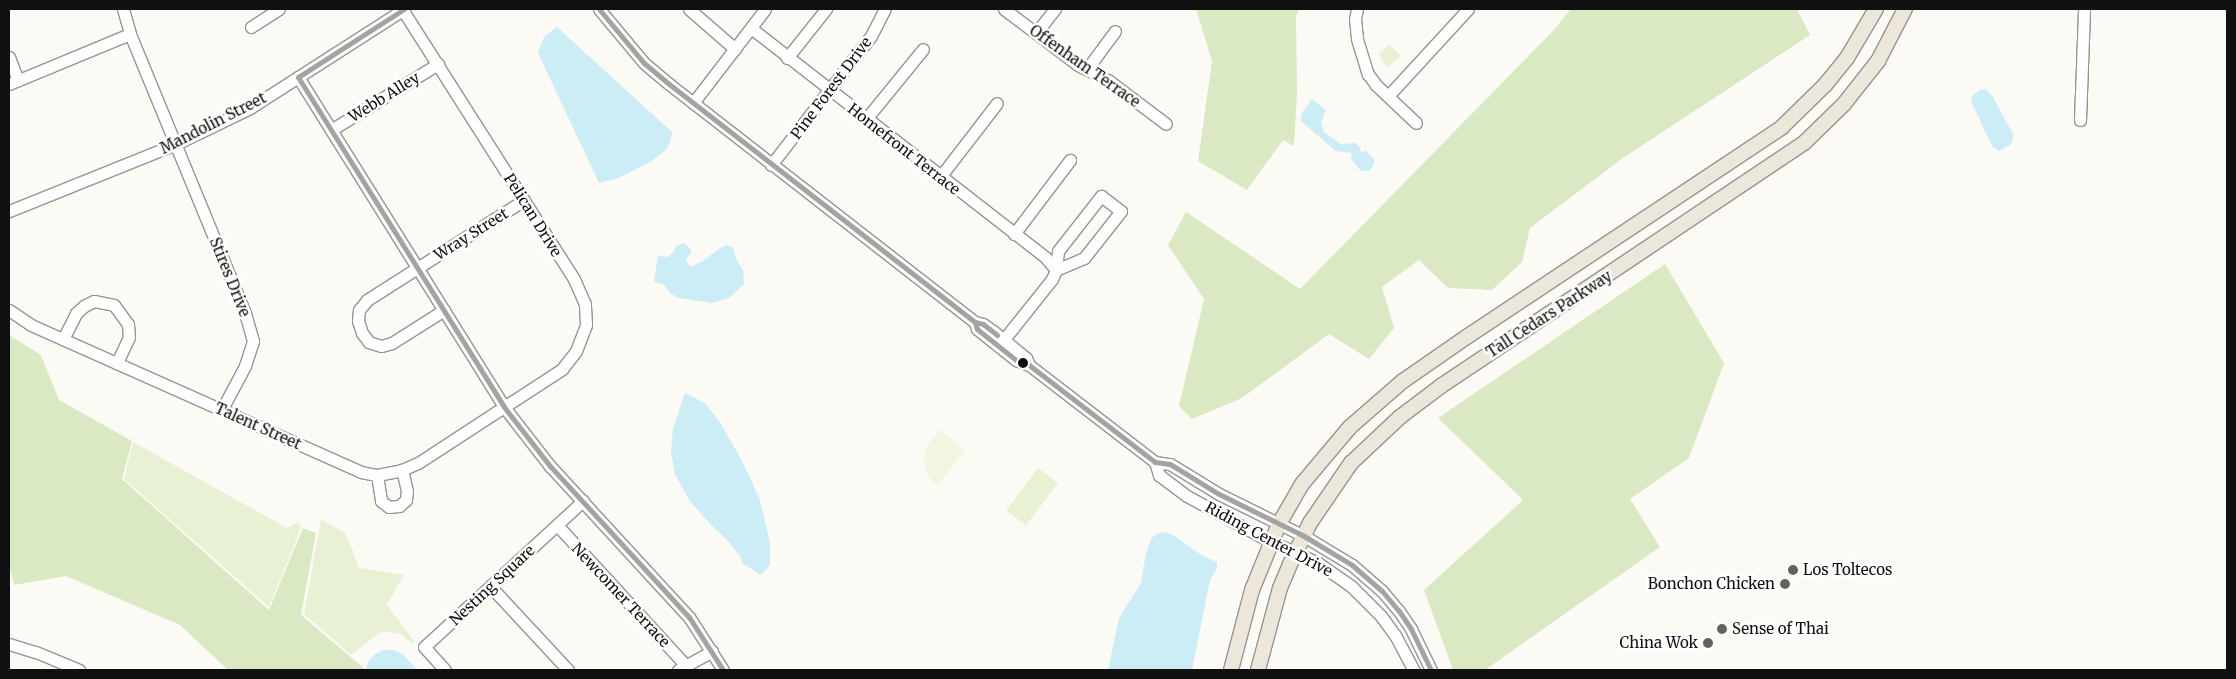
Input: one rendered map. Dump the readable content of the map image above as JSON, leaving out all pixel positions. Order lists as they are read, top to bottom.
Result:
{
  "streets": {
    "main road": ["Tall Cedars Parkway"],
    "street": [
      "Offenham Terrace",
      "Pine Forest Drive",
      "Webb Alley",
      "Mandolin Street",
      "Homefront Terrace",
      "Pelican Drive",
      "Wray Street",
      "Stires Drive",
      "Talent Street",
      "Riding Center Drive",
      "Nesting Square",
      "Newcomer Terrace"
    ]
  },
  "crossings": [
    ["Pine Forest Drive", "Homefront Terrace"],
    ["Pine Forest Drive", "Riding Center Drive"],
    ["Webb Alley", "Pelican Drive"],
    ["Mandolin Street", "Pelican Drive"],
    ["Mandolin Street", "Stires Drive"],
    ["Pelican Drive", "Wray Street"],
    ["Pelican Drive", "Talent Street"],
    ["Stires Drive", "Talent Street"],
    ["Tall Cedars Parkway", "Riding Center Drive"],
    ["Nesting Square", "Newcomer Terrace"]
  ],
  "places": [
    "Los Toltecos",
    "Bonchon Chicken",
    "Sense of Thai",
    "China Wok"
  ]
}
